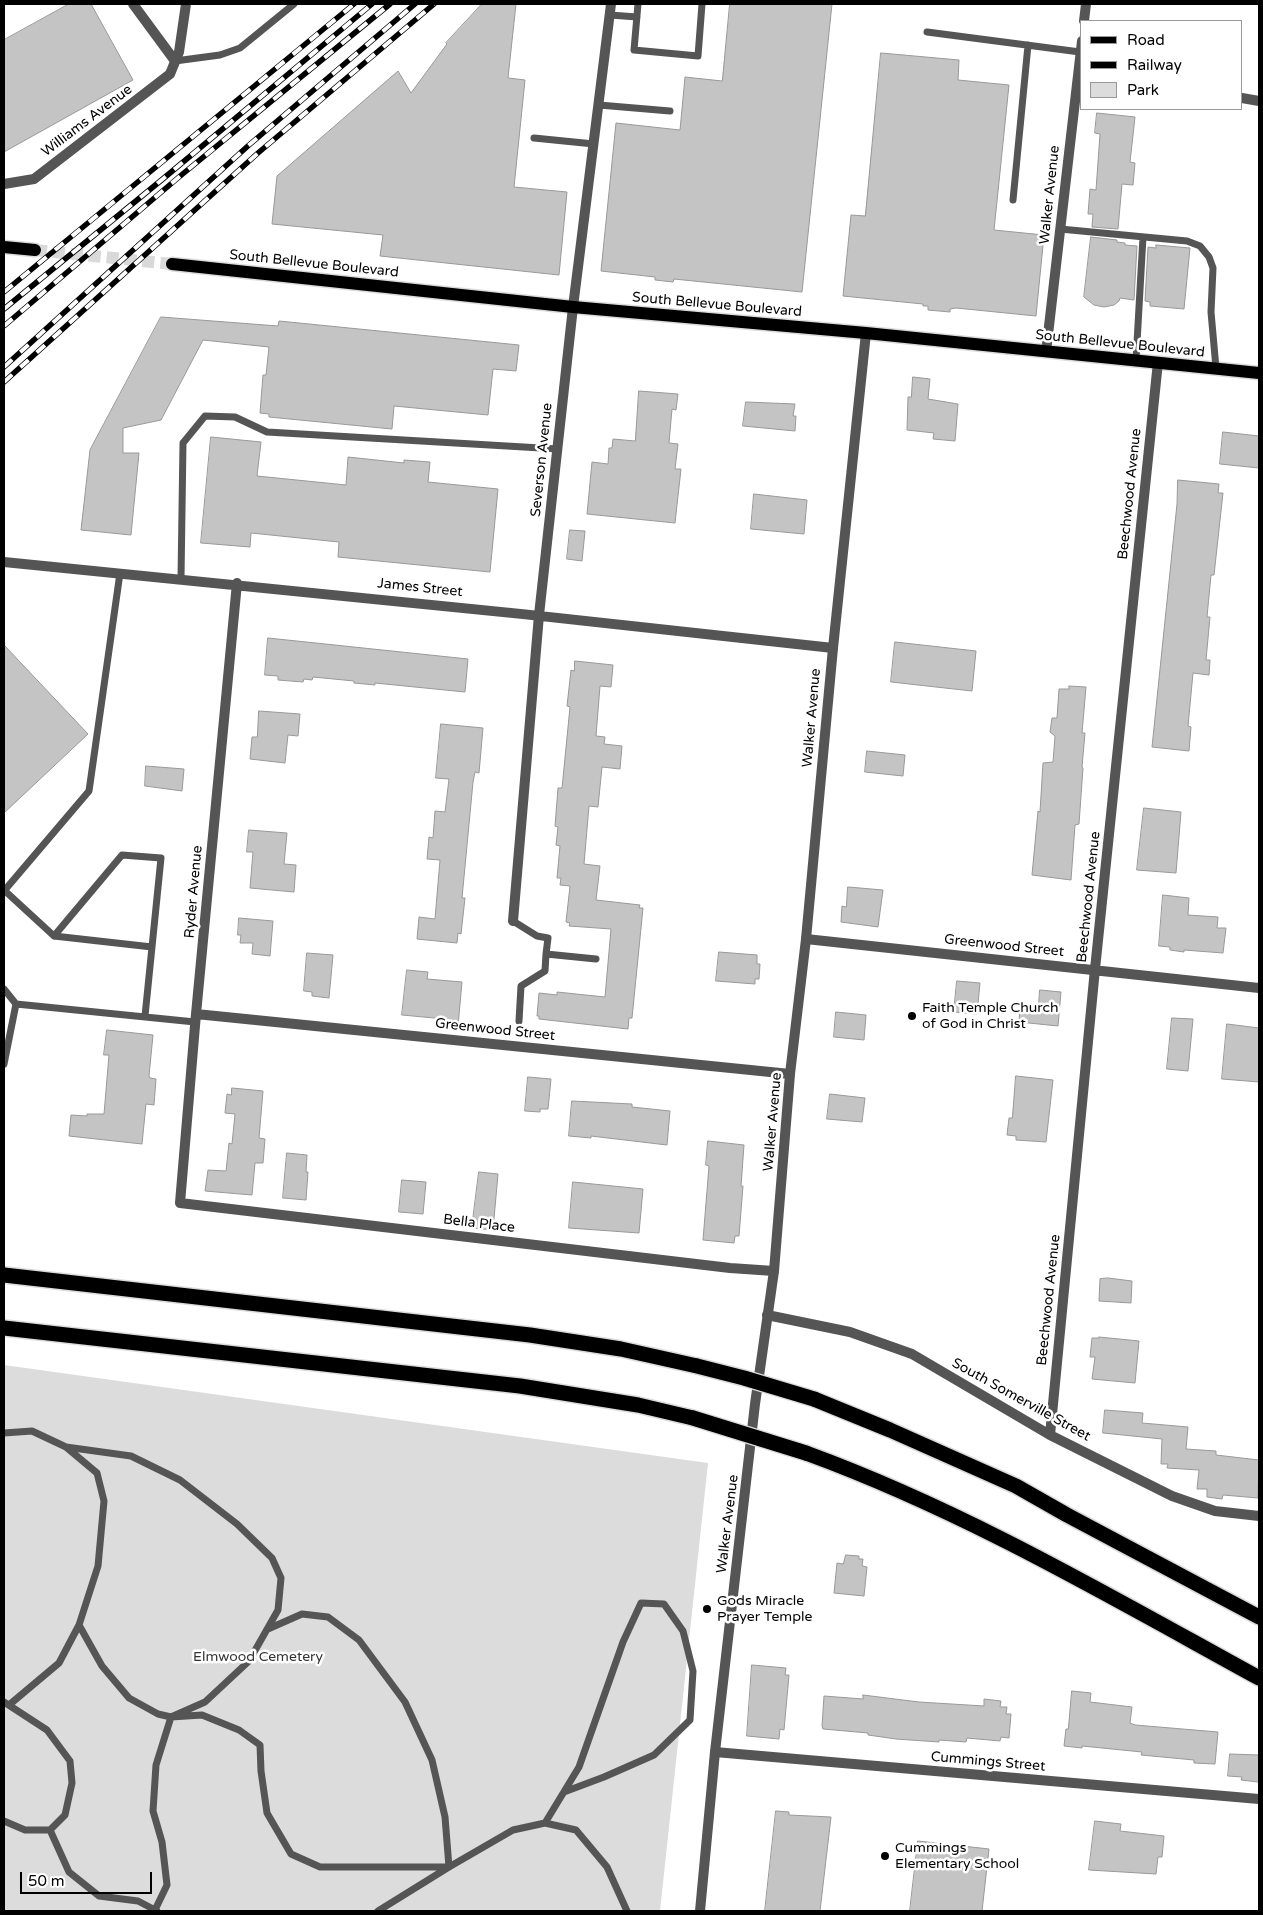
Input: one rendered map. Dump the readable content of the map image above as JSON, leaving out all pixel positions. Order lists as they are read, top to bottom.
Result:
{
  "streets": {
    "main road": ["South Bellevue Boulevard"],
    "street": [
      "Williams Avenue",
      "Walker Avenue",
      "Severson Avenue",
      "Beechwood Avenue",
      "James Street",
      "Ryder Avenue",
      "Greenwood Street",
      "Bella Place",
      "South Somerville Street",
      "Cummings Street"
    ]
  },
  "crossings": [
    ["Walker Avenue", "South Bellevue Boulevard"],
    ["Walker Avenue", "James Street"],
    ["Walker Avenue", "Greenwood Street"],
    ["Walker Avenue", "Bella Place"],
    ["Walker Avenue", "South Somerville Street"],
    ["Walker Avenue", "Cummings Street"],
    ["South Bellevue Boulevard", "Severson Avenue"],
    ["South Bellevue Boulevard", "Beechwood Avenue"],
    ["Severson Avenue", "James Street"],
    ["Beechwood Avenue", "Greenwood Street"],
    ["Beechwood Avenue", "South Somerville Street"],
    ["James Street", "Ryder Avenue"],
    ["Ryder Avenue", "Greenwood Street"],
    ["Ryder Avenue", "Bella Place"]
  ],
  "parks": ["Elmwood Cemetery"],
  "places": ["Faith Temple Church of God in Christ", "Gods Miracle Prayer Temple", "Cummings Elementary School"],
  "legend": ["Road", "Railway", "Park"],
  "scale_bar": "50 m"
}
